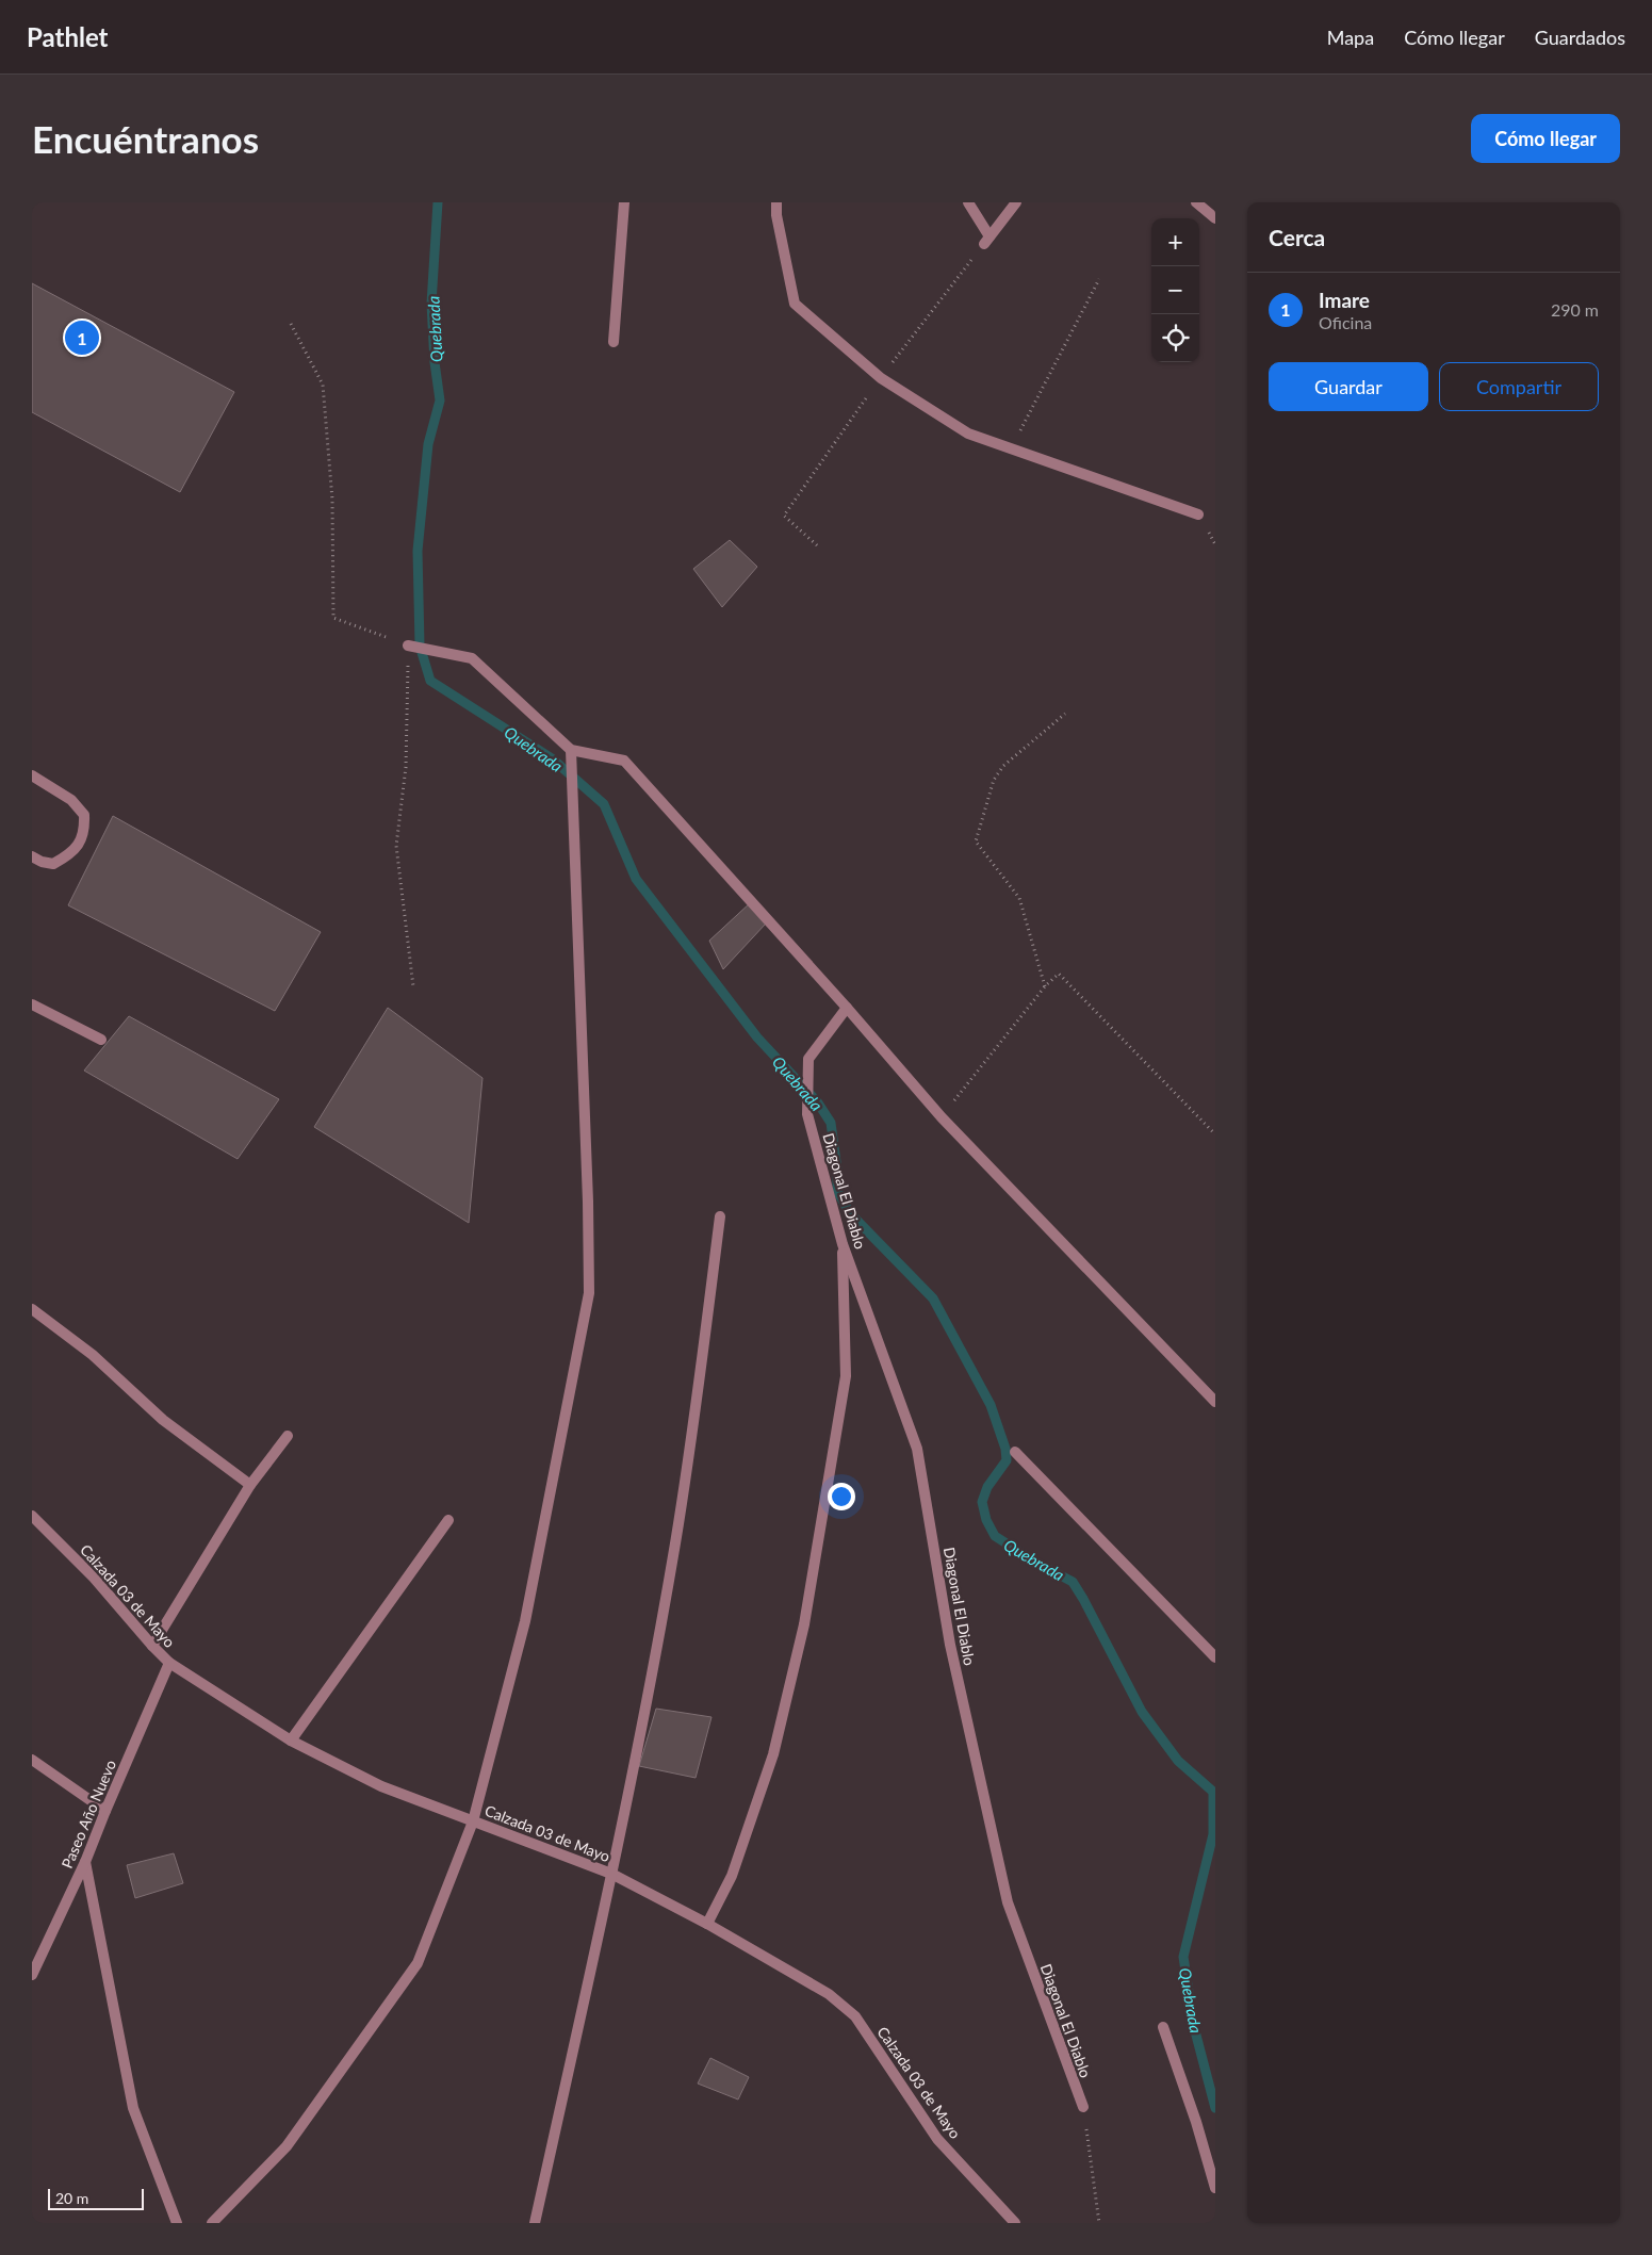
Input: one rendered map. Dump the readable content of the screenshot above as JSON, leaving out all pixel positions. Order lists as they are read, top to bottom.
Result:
{
  "streets": {
    "street": ["Diagonal El Diablo", "Calzada 03 de Mayo", "Paseo Año Nuevo"]
  },
  "crossings": [
    ["Calzada 03 de Mayo", "Paseo Año Nuevo"]
  ],
  "water": ["Quebrada"],
  "scale_bar": "20 m",
  "page": {
    "header": "Pathlet",
    "nav": ["Mapa", "Cómo llegar", "Guardados"],
    "buttons": [
      "Cómo llegar",
      ["Guardar", "Compartir"]
    ],
    "title": "Encuéntranos",
    "heading": "Cerca",
    "map_buttons": ["+", "−"],
    "list": [
      {
        "mark": "1",
        "name": "Imare",
        "note": "Oficina",
        "value": "290 m"
      }
    ],
    "pins": "1",
    "scale": "20 m"
  }
}
